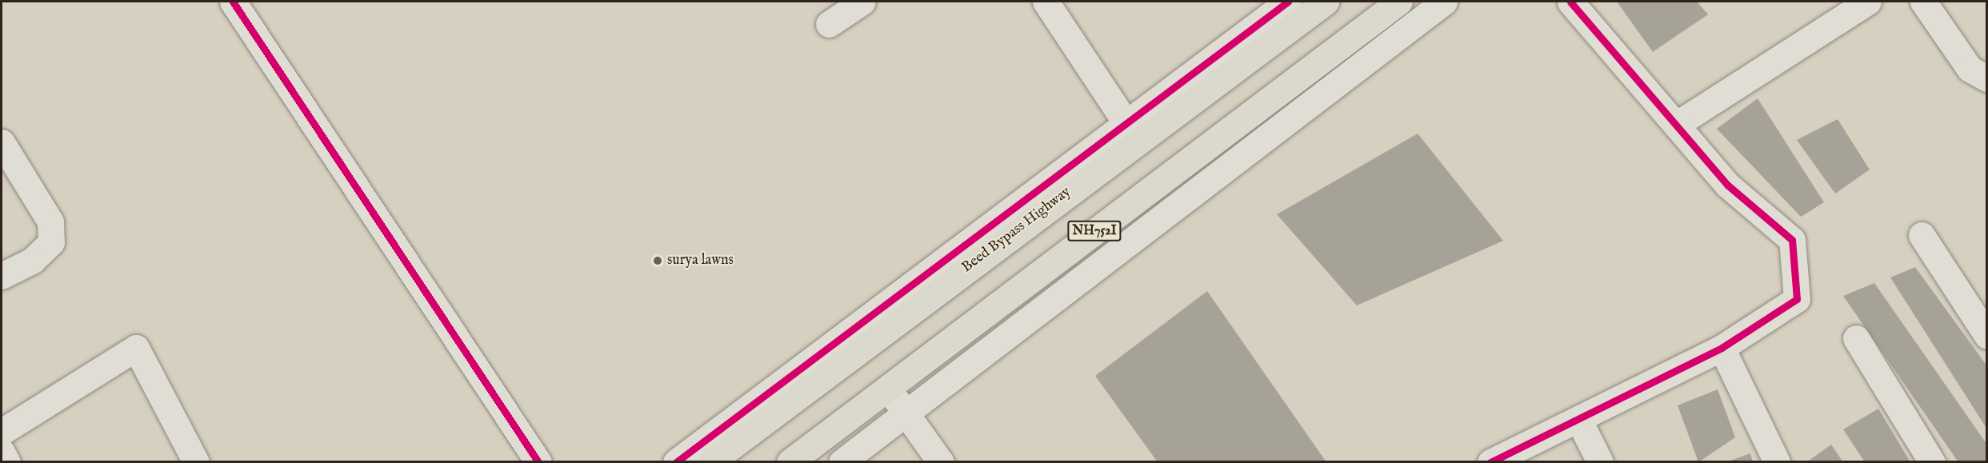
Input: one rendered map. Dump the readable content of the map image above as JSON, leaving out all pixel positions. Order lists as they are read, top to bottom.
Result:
{
  "streets": {
    "highway": ["Beed Bypass Highway", "NH752I"]
  },
  "places": ["surya lawns"]
}
